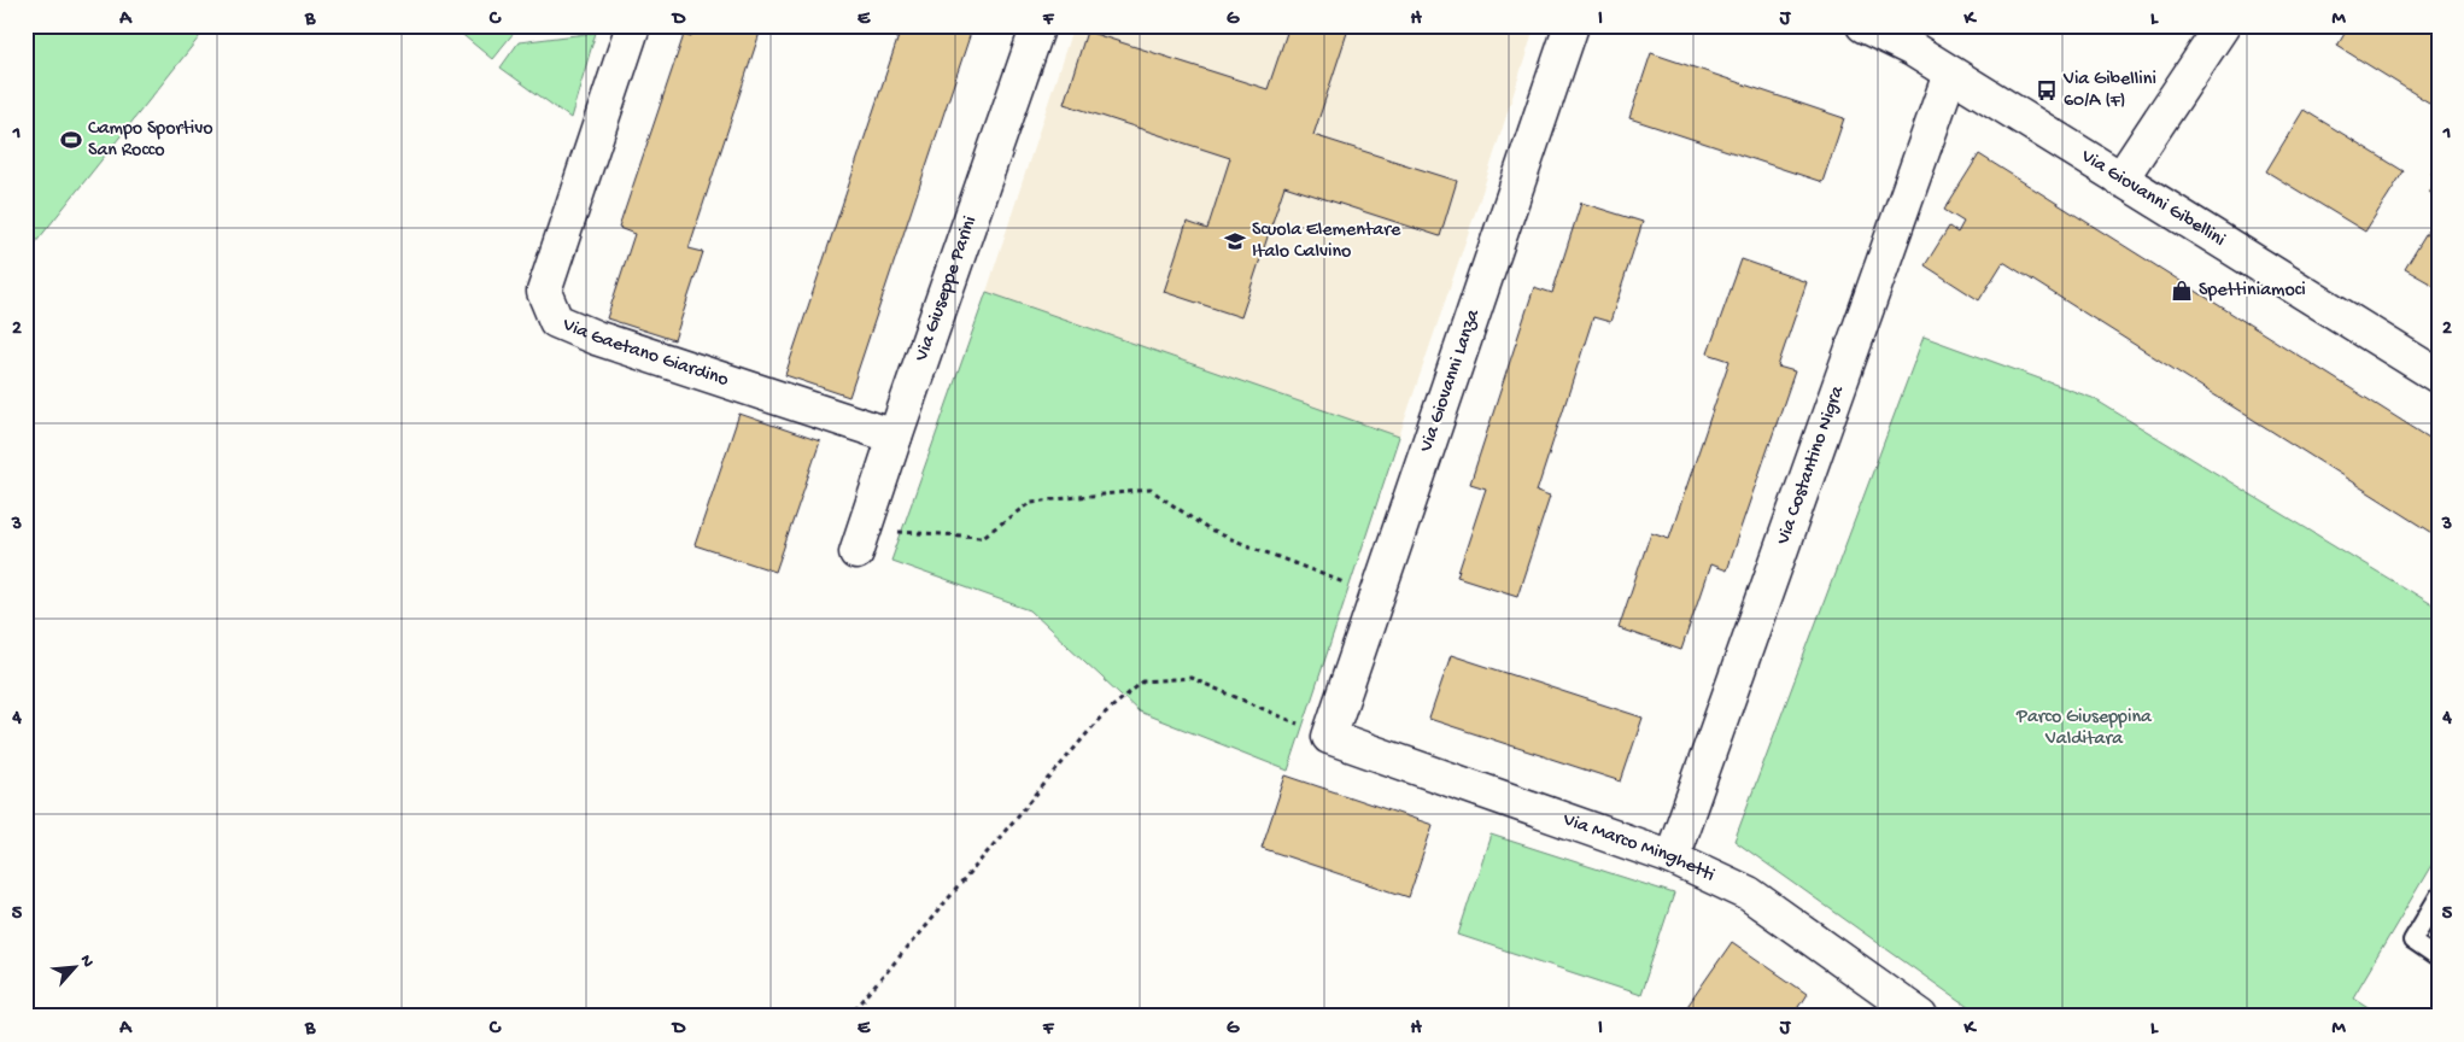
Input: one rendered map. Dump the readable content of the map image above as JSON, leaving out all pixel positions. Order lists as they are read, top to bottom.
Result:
{
  "streets": {
    "street": [
      "Via Giovanni Gibellini",
      "Via Giuseppe Parini",
      "Via Gaetano Giardino",
      "Via Giovanni Lanza",
      "Via Costantino Nigra",
      "Via Marco Minghetti"
    ]
  },
  "crossings": [
    ["Via Giovanni Gibellini", "Via Costantino Nigra"],
    ["Via Giuseppe Parini", "Via Gaetano Giardino"],
    ["Via Giovanni Lanza", "Via Marco Minghetti"],
    ["Via Costantino Nigra", "Via Marco Minghetti"]
  ],
  "parks": ["Parco Giuseppina Valditara"],
  "places": {
    "bus stop": ["Via Gibellini 60/A (F)"],
    "sports": ["Campo Sportivo San Rocco"],
    "school or university": ["Scuola Elementare Italo Calvino"],
    "shop": ["Spettiniamoci"]
  },
  "north": "top right",
  "grid": {
    "columns": [
      "A",
      "B",
      "C",
      "D",
      "E",
      "F",
      "G",
      "H",
      "I",
      "J",
      "K",
      "L",
      "M"
    ],
    "rows": [
      "1",
      "2",
      "3",
      "4",
      "5"
    ]
  }
}
